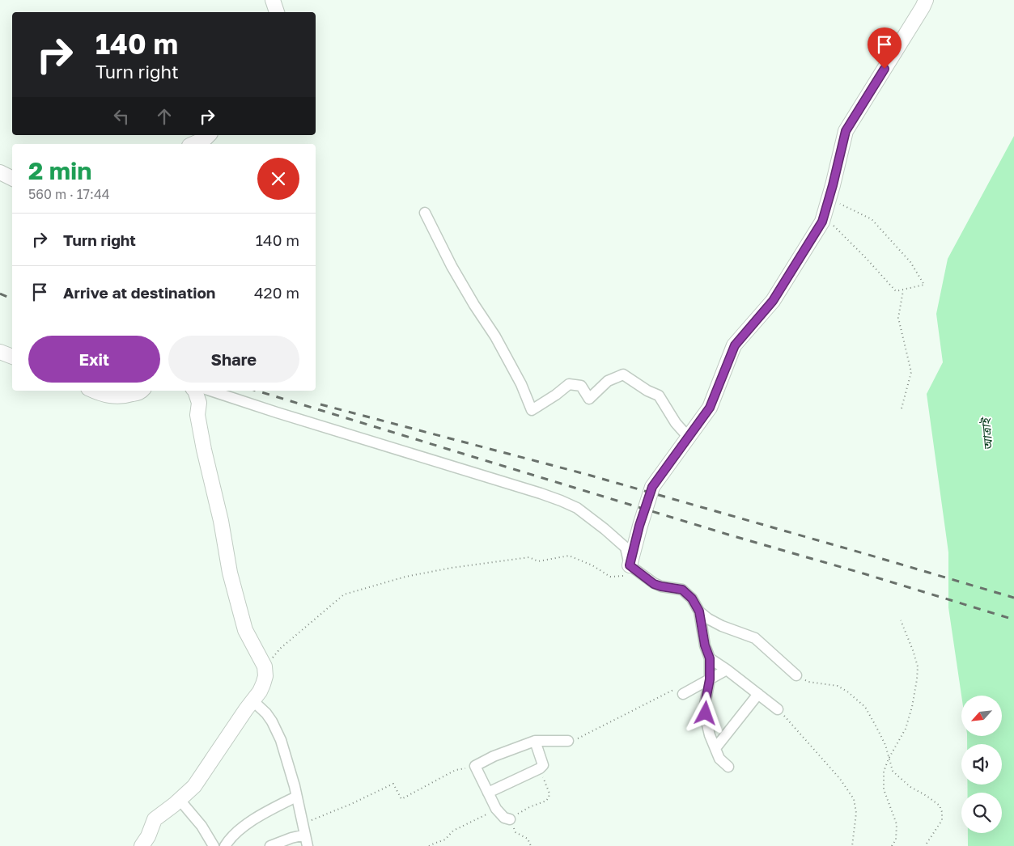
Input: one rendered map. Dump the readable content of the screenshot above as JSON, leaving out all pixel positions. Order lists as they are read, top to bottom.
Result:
{
  "water": ["আত্রাই"],
  "north": "bottom left",
  "page": {
    "turn": ["140 m", "Turn right"],
    "heading": ["2 min", "560 m · 17:44"],
    "list": [
      {
        "name": "Turn right",
        "value": "140 m"
      },
      {
        "name": "Arrive at destination",
        "value": "420 m"
      }
    ],
    "buttons": ["Exit", "Share"]
  }
}
